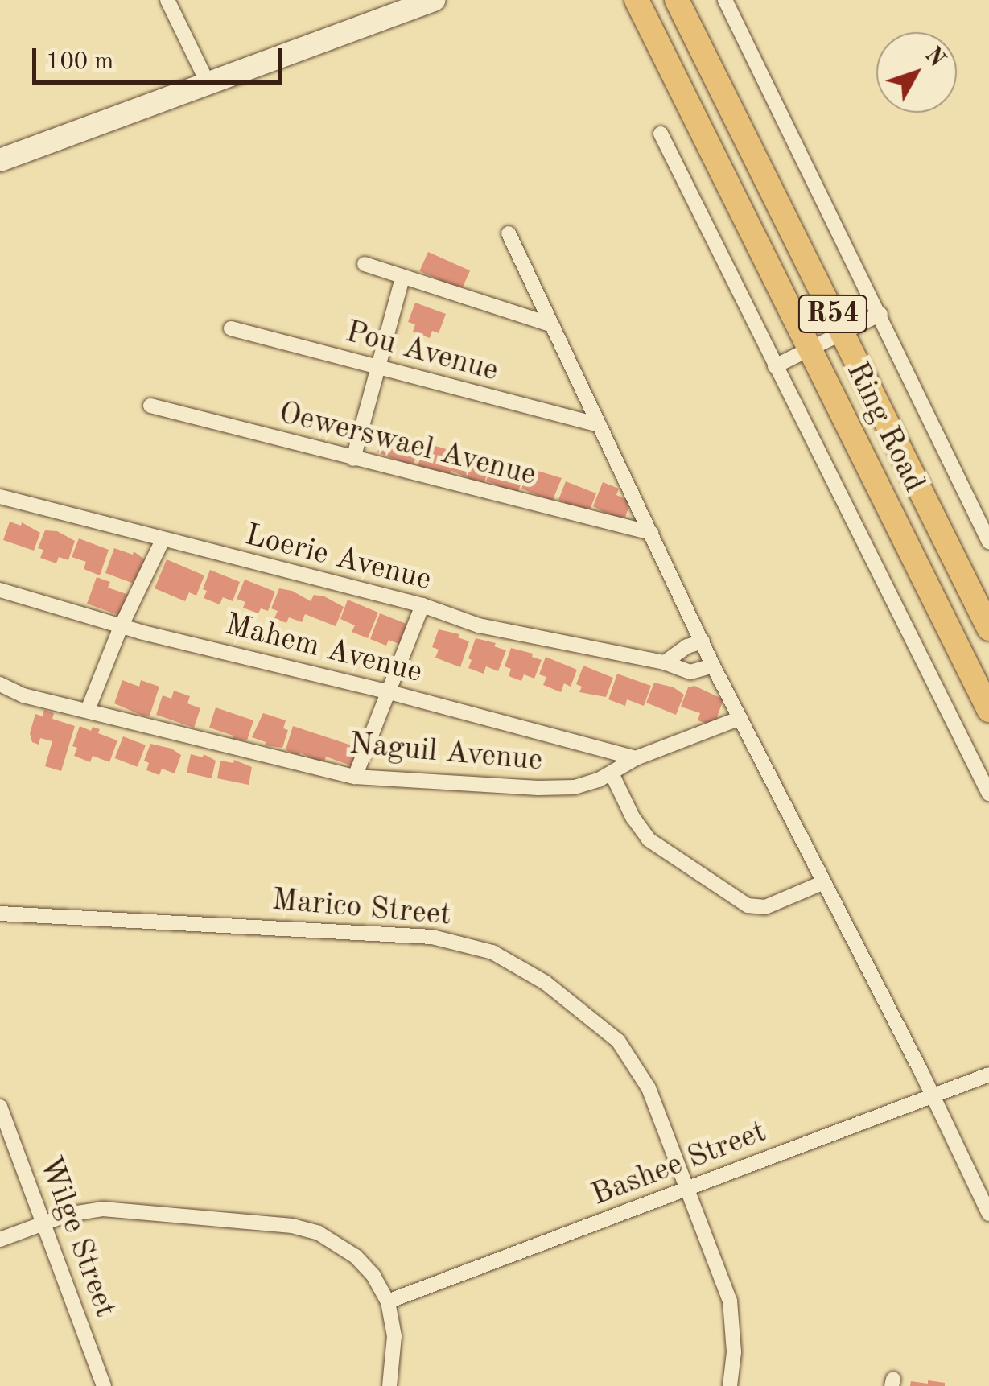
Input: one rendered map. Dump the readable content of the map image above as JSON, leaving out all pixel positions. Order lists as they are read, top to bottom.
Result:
{
  "streets": {
    "main road": ["R54", "Ring Road"],
    "street": [
      "Pou Avenue",
      "Oewerswael Avenue",
      "Loerie Avenue",
      "Mahem Avenue",
      "Naguil Avenue",
      "Marico Street",
      "Bashee Street",
      "Wilge Street"
    ]
  },
  "crossings": [
    ["Mahem Avenue", "Naguil Avenue"],
    ["Marico Street", "Bashee Street"]
  ],
  "scale_bar": "100 m",
  "north": "top right"
}
